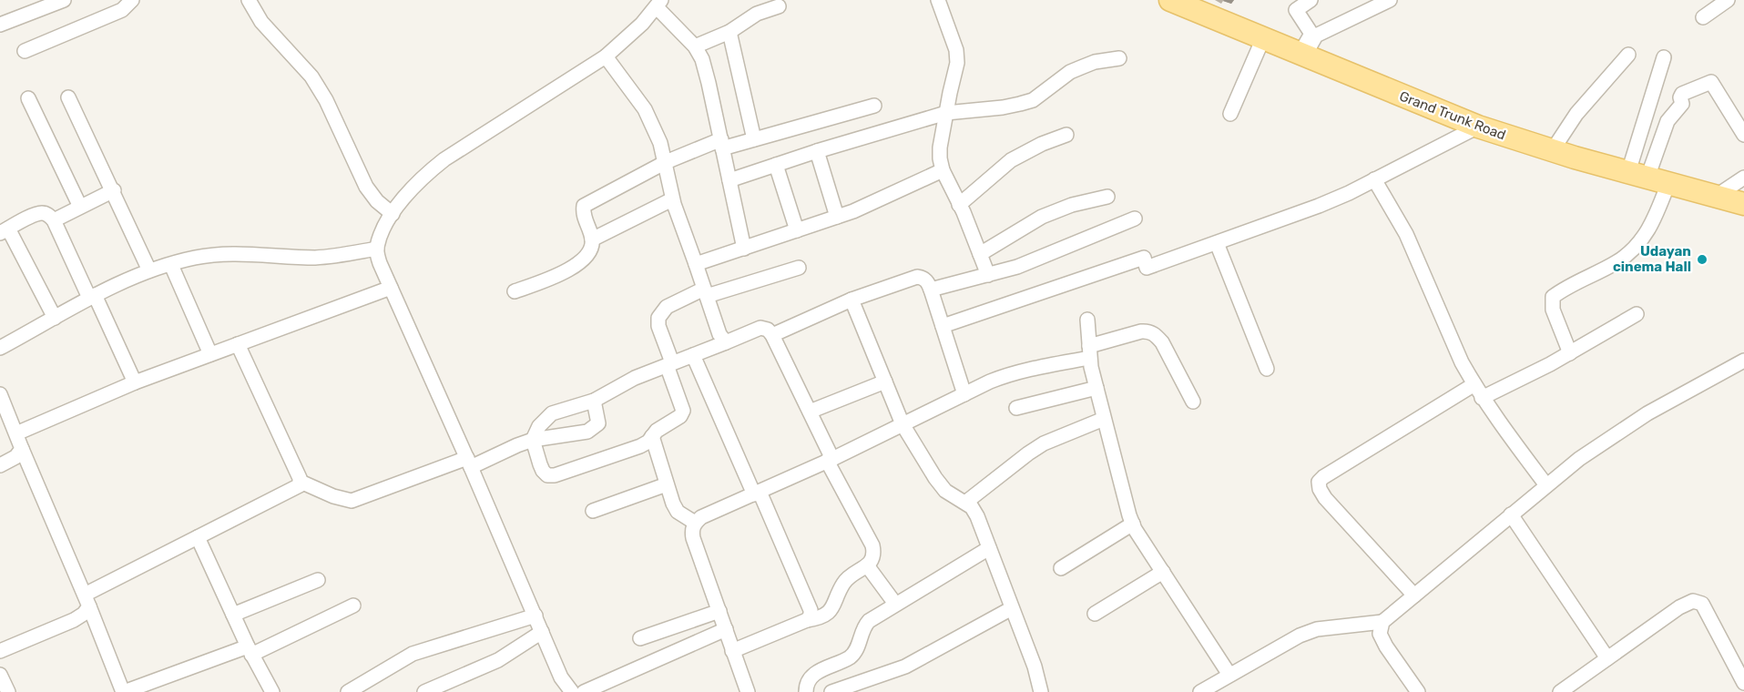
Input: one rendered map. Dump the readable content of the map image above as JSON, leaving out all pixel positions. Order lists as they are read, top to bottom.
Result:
{
  "streets": {
    "main road": ["Grand Trunk Road"]
  },
  "places": ["Udayan cinema Hall"]
}
